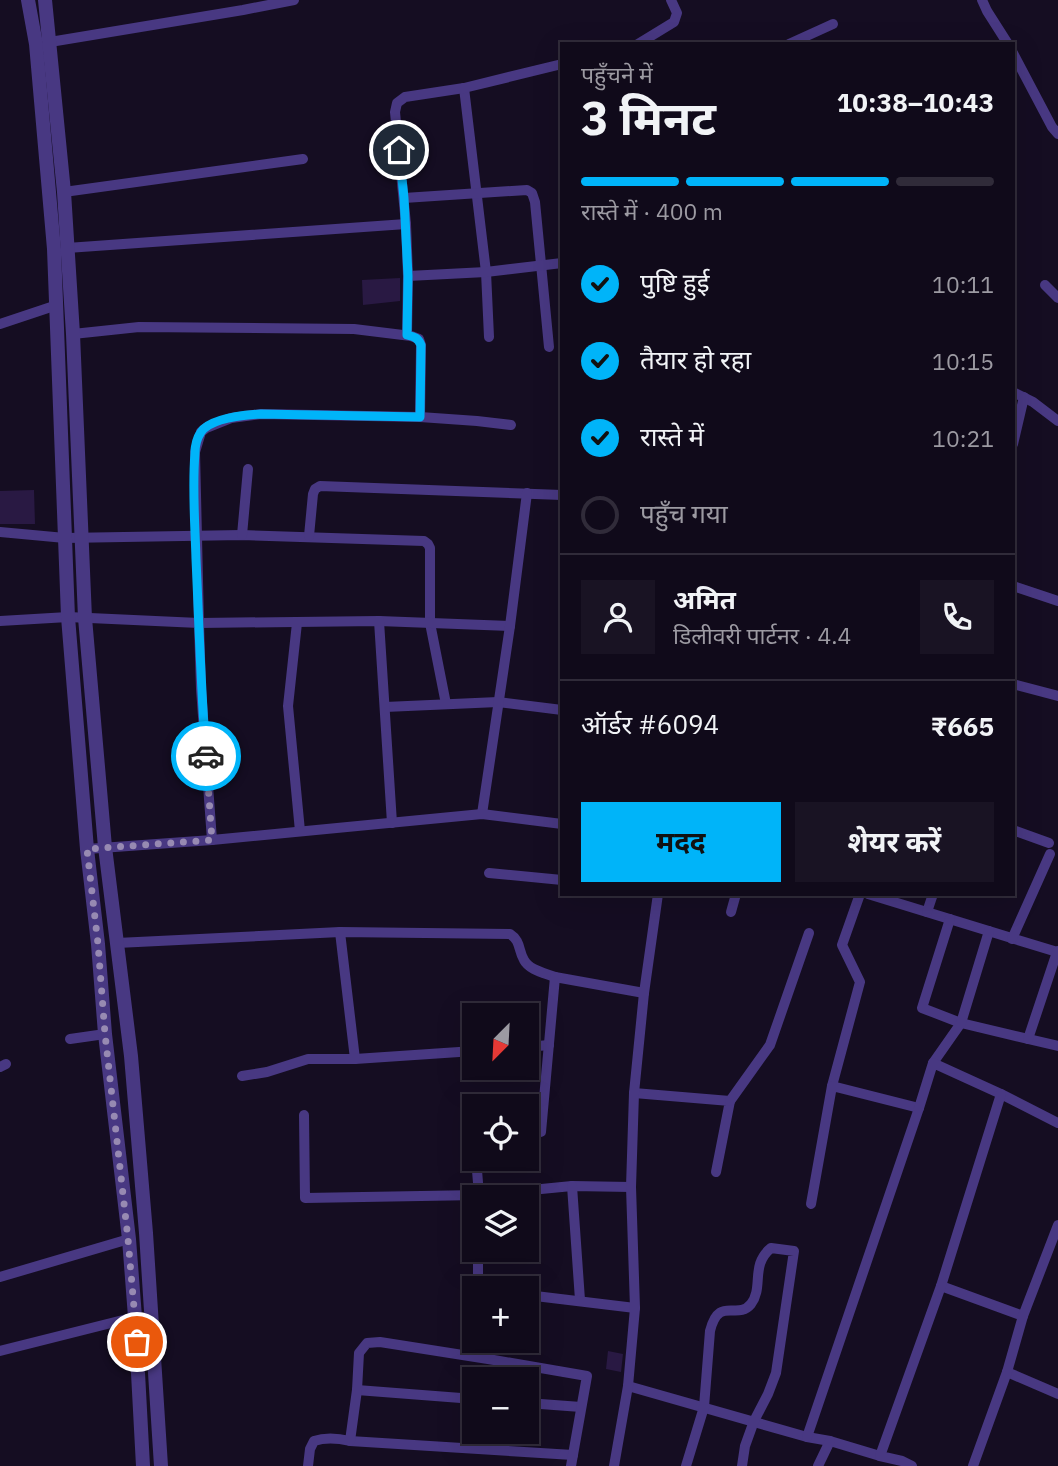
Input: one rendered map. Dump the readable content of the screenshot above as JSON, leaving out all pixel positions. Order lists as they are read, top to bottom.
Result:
{
  "north": "bottom left",
  "page": {
    "heading": ["3 मिनट", "पहुँचने में", "10:38–10:43"],
    "panel": [
      "अमित",
      "डिलीवरी पार्टनर · 4.4",
      "ऑर्डर #6094",
      "₹665"
    ],
    "bar": "रास्ते में · 400 m",
    "list": [
      ["पुष्टि हुई", "10:11"],
      ["तैयार हो रहा", "10:15"],
      ["रास्ते में", "10:21"],
      "पहुँच गया"
    ],
    "buttons": ["मदद", "शेयर करें"],
    "map_buttons": ["+", "−"]
  }
}
